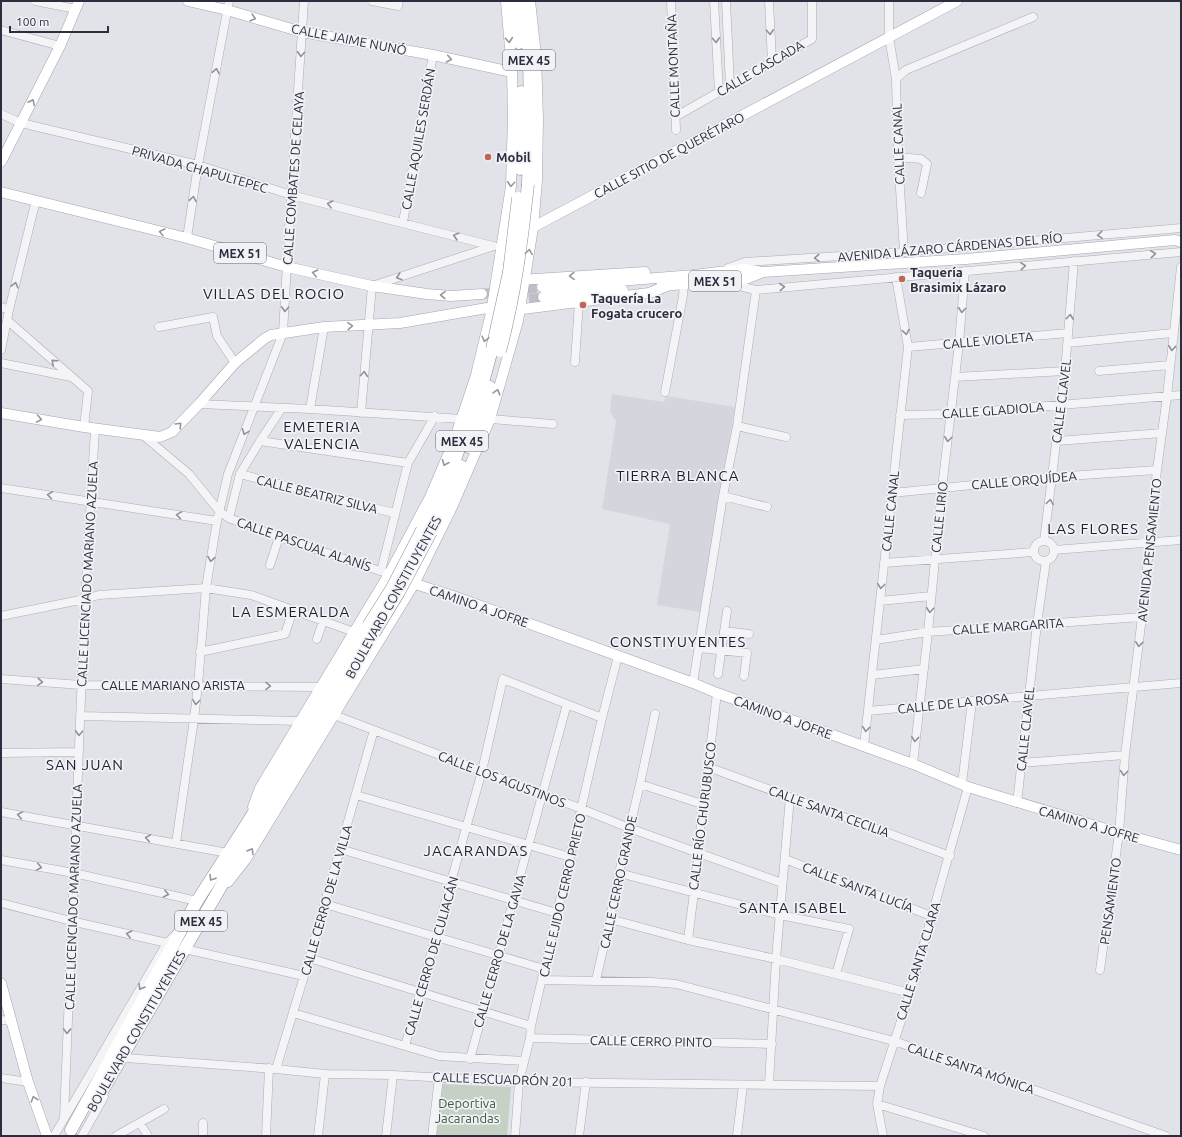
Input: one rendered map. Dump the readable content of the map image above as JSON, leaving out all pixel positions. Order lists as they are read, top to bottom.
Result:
{
  "streets": {
    "highway": ["MEX 45", "BOULEVARD CONSTITUYENTES"],
    "main road": [
      "CALLE JAIME NUNÓ",
      "CALLE SITIO DE QUERÉTARO",
      "AVENIDA LÁZARO CÁRDENAS DEL RÍO",
      "MEX 51",
      "CAMINO A JOFRE"
    ],
    "street": [
      "CALLE MONTAÑA",
      "CALLE CASCADA",
      "CALLE AQUILES SERDÁN",
      "CALLE CANAL",
      "PRIVADA CHAPULTEPEC",
      "CALLE COMBATES DE CELAYA",
      "CALLE VIOLETA",
      "CALLE CLAVEL",
      "CALLE GLADIOLA",
      "CALLE ORQUÍDEA",
      "CALLE BEATRIZ SILVA",
      "CALLE LIRIO",
      "CALLE PASCUAL ALANÍS",
      "AVENIDA PENSAMIENTO",
      "CALLE LICENCIADO MARIANO AZUELA",
      "CALLE MARGARITA",
      "CALLE MARIANO ARISTA",
      "CALLE DE LA ROSA",
      "CALLE LOS AGUSTINOS",
      "CALLE SANTA CECILIA",
      "CALLE RÍO CHURUBUSCO",
      "CALLE CERRO GRANDE",
      "CALLE SANTA LUCÍA",
      "CALLE EJIDO CERRO PRIETO",
      "CALLE CERRO DE LA VILLA",
      "PENSAMIENTO",
      "CALLE CERRO DE LA GAVIA",
      "CALLE CERRO DE CULIACÁN",
      "CALLE SANTA CLARA",
      "CALLE CERRO PINTO",
      "CALLE SANTA MÓNICA",
      "CALLE ESCUADRÓN 201"
    ]
  },
  "crossings": [
    ["CALLE JAIME NUNÓ", "CALLE AQUILES SERDÁN"],
    ["CALLE JAIME NUNÓ", "CALLE COMBATES DE CELAYA"],
    ["CALLE MONTAÑA", "CALLE CASCADA"],
    ["CALLE AQUILES SERDÁN", "PRIVADA CHAPULTEPEC"],
    ["CALLE CANAL", "CALLE SITIO DE QUERÉTARO"],
    ["CALLE CANAL", "AVENIDA LÁZARO CÁRDENAS DEL RÍO"],
    ["CALLE CANAL", "CALLE VIOLETA"],
    ["CALLE CANAL", "CALLE GLADIOLA"],
    ["CALLE CANAL", "CALLE ORQUÍDEA"],
    ["CALLE CANAL", "CAMINO A JOFRE"],
    ["CALLE CANAL", "CALLE MARGARITA"],
    ["CALLE CANAL", "CALLE DE LA ROSA"],
    ["CALLE SITIO DE QUERÉTARO", "PRIVADA CHAPULTEPEC"],
    ["CALLE SITIO DE QUERÉTARO", "MEX 51"],
    ["PRIVADA CHAPULTEPEC", "CALLE COMBATES DE CELAYA"],
    ["CALLE COMBATES DE CELAYA", "MEX 51"],
    ["CALLE COMBATES DE CELAYA", "CALLE PASCUAL ALANÍS"],
    ["CALLE COMBATES DE CELAYA", "CALLE MARIANO ARISTA"],
    ["AVENIDA LÁZARO CÁRDENAS DEL RÍO", "CALLE CLAVEL"],
    ["AVENIDA LÁZARO CÁRDENAS DEL RÍO", "CALLE LIRIO"],
    ["CALLE VIOLETA", "CALLE CLAVEL"],
    ["CALLE VIOLETA", "CALLE LIRIO"],
    ["CALLE CLAVEL", "CALLE GLADIOLA"],
    ["CALLE CLAVEL", "CALLE ORQUÍDEA"],
    ["CALLE CLAVEL", "CAMINO A JOFRE"],
    ["CALLE CLAVEL", "CALLE MARGARITA"],
    ["CALLE CLAVEL", "CALLE DE LA ROSA"],
    ["CALLE GLADIOLA", "CALLE LIRIO"],
    ["CALLE GLADIOLA", "AVENIDA PENSAMIENTO"],
    ["CALLE ORQUÍDEA", "CALLE LIRIO"],
    ["CALLE ORQUÍDEA", "AVENIDA PENSAMIENTO"],
    ["CALLE LIRIO", "CAMINO A JOFRE"],
    ["CALLE LIRIO", "CALLE MARGARITA"],
    ["CALLE LIRIO", "CALLE DE LA ROSA"],
    ["CALLE PASCUAL ALANÍS", "CAMINO A JOFRE"],
    ["AVENIDA PENSAMIENTO", "CAMINO A JOFRE"],
    ["AVENIDA PENSAMIENTO", "CALLE MARGARITA"],
    ["AVENIDA PENSAMIENTO", "CALLE DE LA ROSA"],
    ["AVENIDA PENSAMIENTO", "PENSAMIENTO"],
    ["CALLE LICENCIADO MARIANO AZUELA", "CALLE MARIANO ARISTA"],
    ["BOULEVARD CONSTITUYENTES", "CALLE LOS AGUSTINOS"],
    ["CAMINO A JOFRE", "CALLE RÍO CHURUBUSCO"],
    ["CAMINO A JOFRE", "CALLE EJIDO CERRO PRIETO"],
    ["CAMINO A JOFRE", "PENSAMIENTO"],
    ["CAMINO A JOFRE", "CALLE SANTA CLARA"],
    ["CALLE DE LA ROSA", "CALLE SANTA CLARA"],
    ["CALLE LOS AGUSTINOS", "CALLE RÍO CHURUBUSCO"],
    ["CALLE LOS AGUSTINOS", "CALLE CERRO GRANDE"],
    ["CALLE LOS AGUSTINOS", "CALLE EJIDO CERRO PRIETO"],
    ["CALLE LOS AGUSTINOS", "CALLE CERRO DE LA VILLA"],
    ["CALLE LOS AGUSTINOS", "CALLE CERRO DE LA GAVIA"],
    ["CALLE LOS AGUSTINOS", "CALLE CERRO DE CULIACÁN"],
    ["CALLE SANTA CECILIA", "CALLE RÍO CHURUBUSCO"],
    ["CALLE SANTA CECILIA", "CALLE SANTA CLARA"],
    ["CALLE CERRO GRANDE", "CALLE SANTA MÓNICA"],
    ["CALLE SANTA LUCÍA", "CALLE SANTA CLARA"],
    ["CALLE EJIDO CERRO PRIETO", "CALLE CERRO PINTO"],
    ["CALLE EJIDO CERRO PRIETO", "CALLE SANTA MÓNICA"],
    ["CALLE EJIDO CERRO PRIETO", "CALLE ESCUADRÓN 201"],
    ["CALLE CERRO DE LA VILLA", "CALLE ESCUADRÓN 201"],
    ["CALLE CERRO DE LA GAVIA", "CALLE CERRO DE CULIACÁN"],
    ["CALLE SANTA CLARA", "CALLE SANTA MÓNICA"],
    ["CALLE SANTA CLARA", "CALLE ESCUADRÓN 201"]
  ],
  "one_way": [
    "CALLE JAIME NUNÓ",
    "PRIVADA CHAPULTEPEC",
    "CALLE COMBATES DE CELAYA",
    "CALLE LIRIO"
  ],
  "districts": [
    "VILLAS DEL ROCIO",
    "EMETERIA VALENCIA",
    "TIERRA BLANCA",
    "LAS FLORES",
    "LA ESMERALDA",
    "CONSTIYUYENTES",
    "SAN JUAN",
    "JACARANDAS",
    "SANTA ISABEL"
  ],
  "parks": ["Deportiva Jacarandas"],
  "places": ["Mobil", "Taquería Brasimix Lázaro", "Taquería La Fogata crucero"],
  "scale_bar": "100 m"
}
